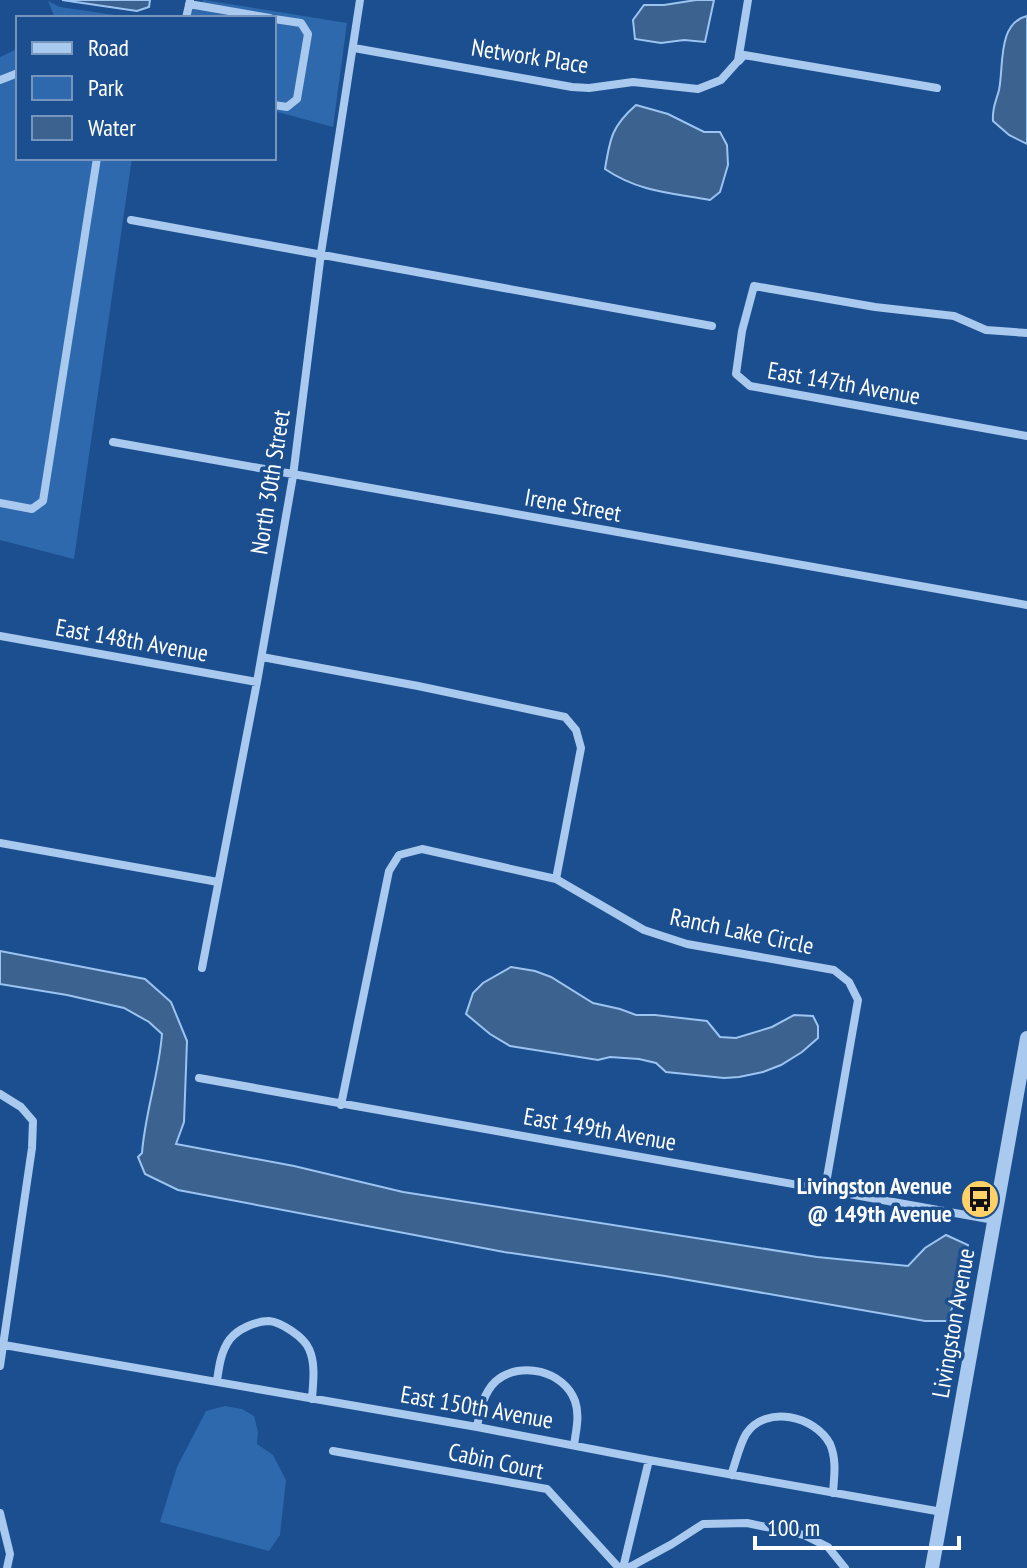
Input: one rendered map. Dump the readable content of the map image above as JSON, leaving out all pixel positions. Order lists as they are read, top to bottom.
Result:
{
  "streets": {
    "street": [
      "Network Place",
      "East 147th Avenue",
      "North 30th Street",
      "Irene Street",
      "East 148th Avenue",
      "Ranch Lake Circle",
      "East 149th Avenue",
      "Livingston Avenue",
      "East 150th Avenue",
      "Cabin Court"
    ]
  },
  "crossings": [
    ["Network Place", "North 30th Street"],
    ["North 30th Street", "Irene Street"],
    ["North 30th Street", "East 148th Avenue"],
    ["Ranch Lake Circle", "East 149th Avenue"],
    ["East 149th Avenue", "Livingston Avenue"],
    ["Livingston Avenue", "East 150th Avenue"]
  ],
  "places": {
    "bus stop": ["Livingston Avenue @ 149th Avenue"]
  },
  "legend": ["Road", "Park", "Water"],
  "scale_bar": "100 m"
}
